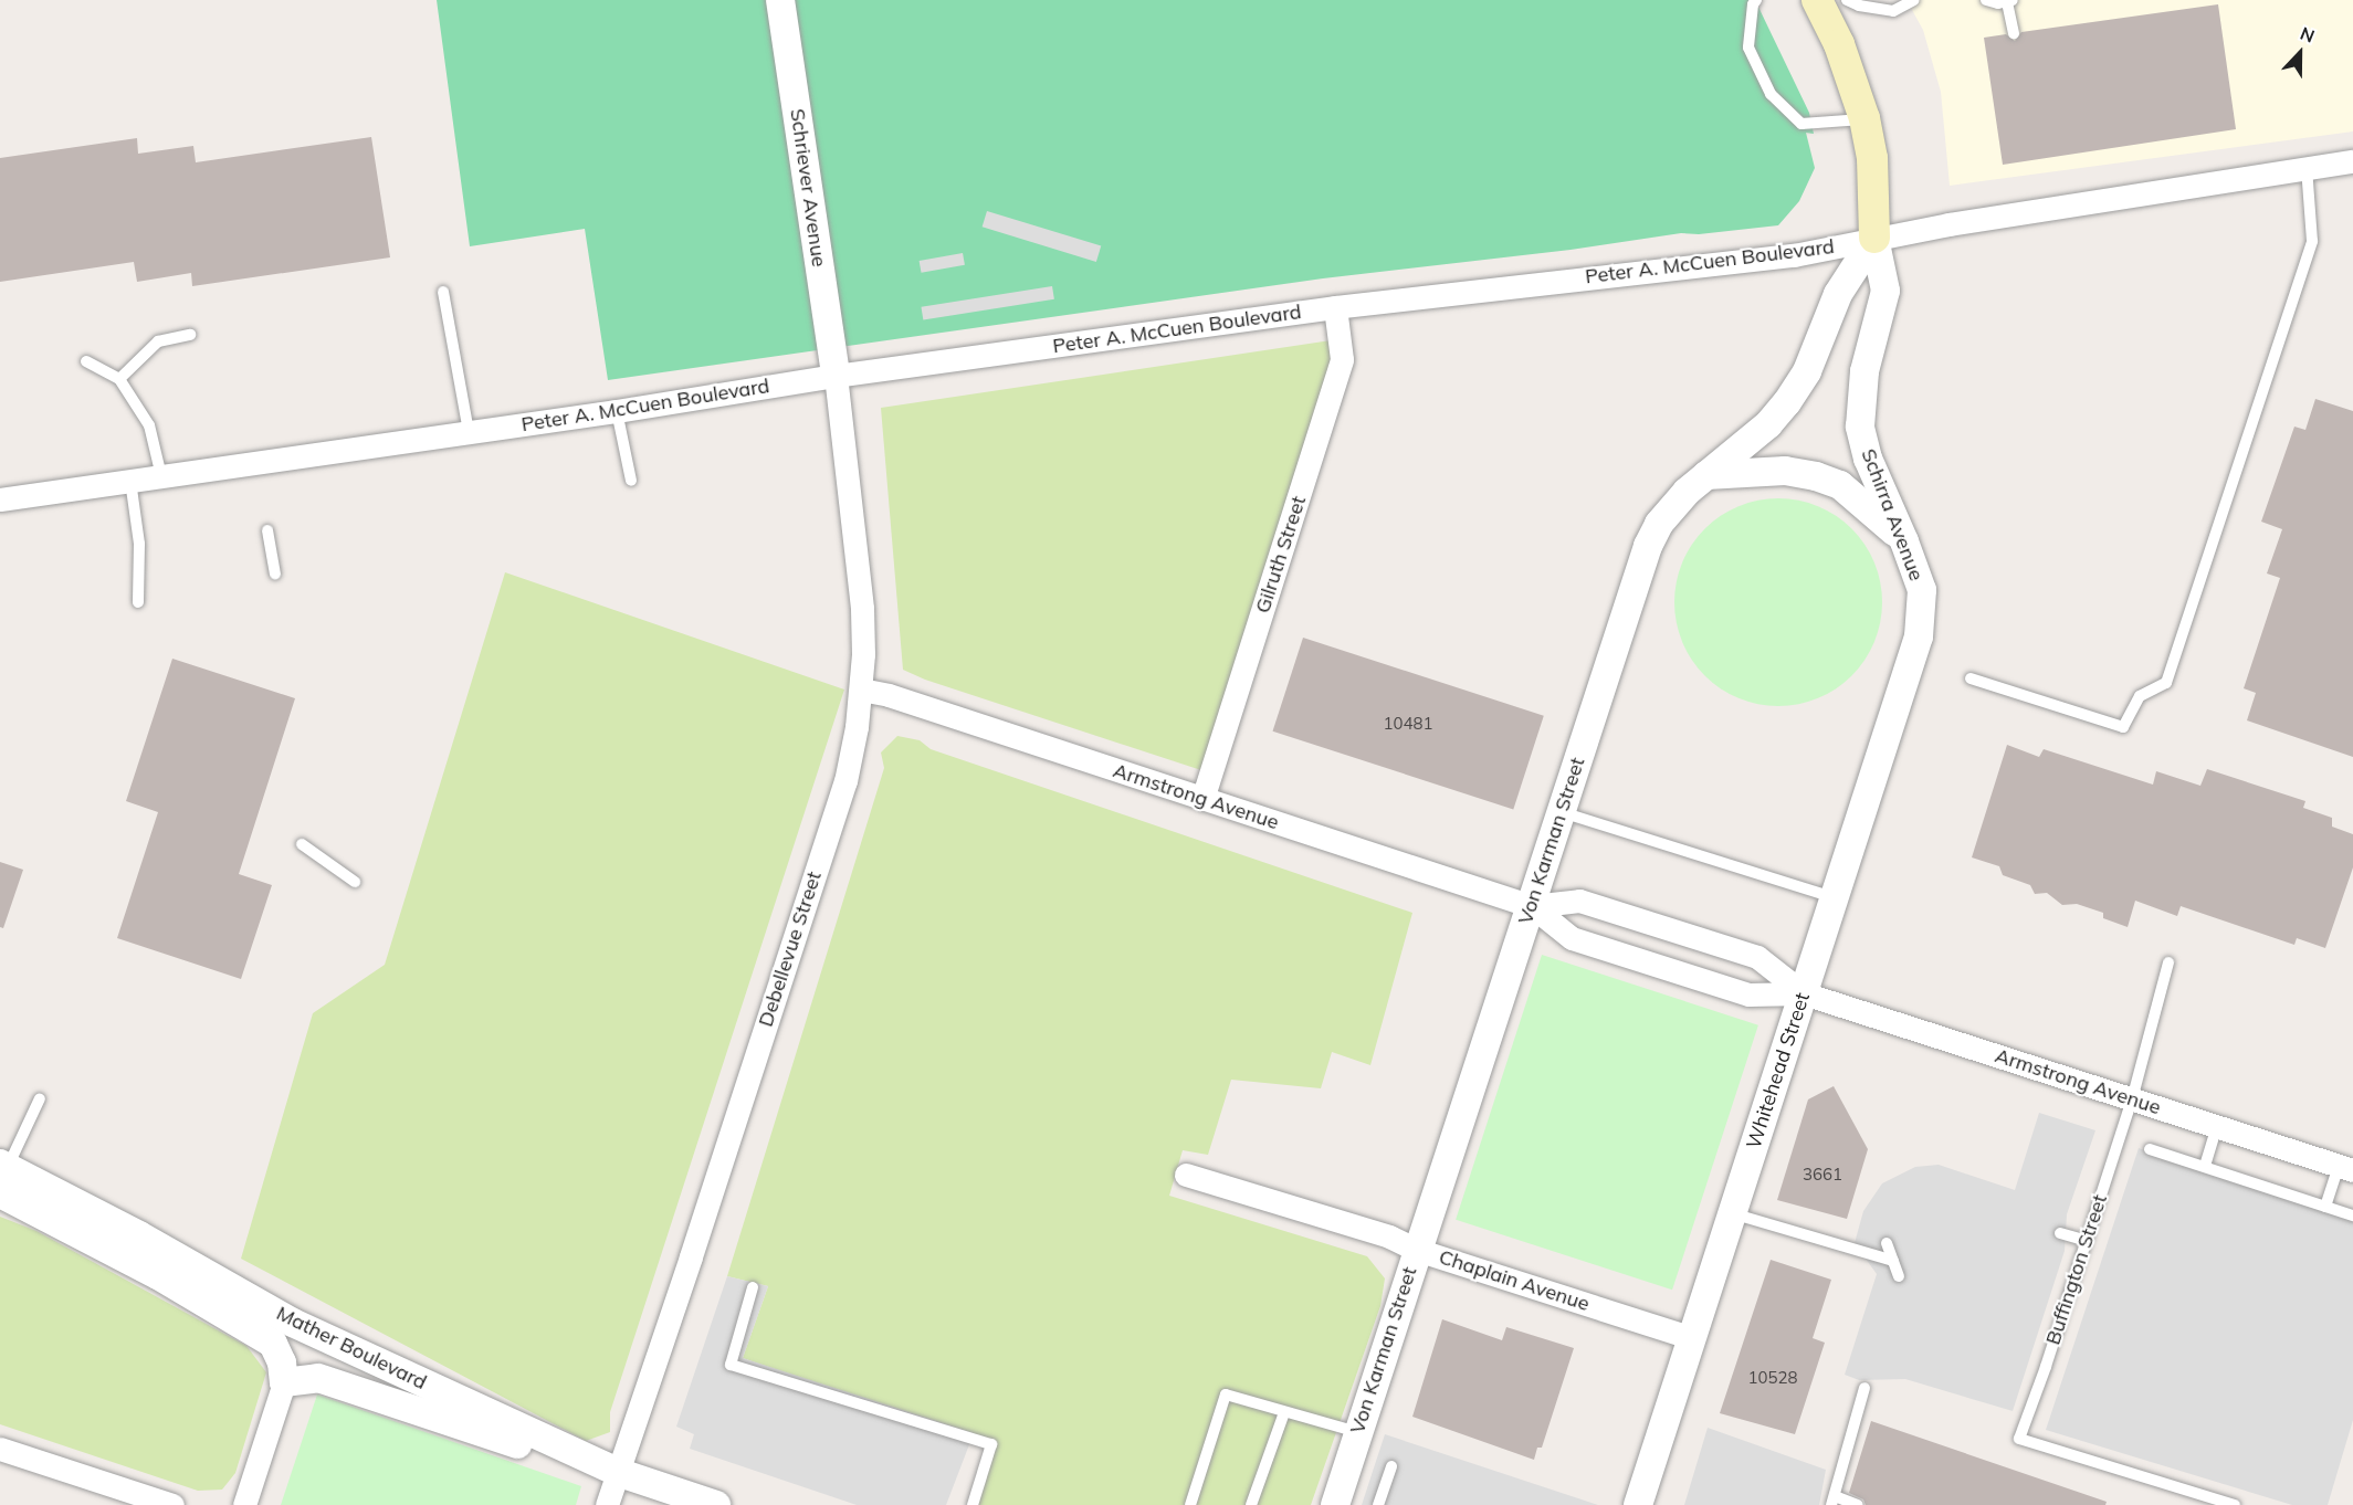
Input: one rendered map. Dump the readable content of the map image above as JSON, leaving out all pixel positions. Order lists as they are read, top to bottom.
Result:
{
  "streets": {
    "street": [
      "Schriever Avenue",
      "Peter A. McCuen Boulevard",
      "Schirra Avenue",
      "Gilruth Street",
      "Armstrong Avenue",
      "Von Karman Street",
      "Debellevue Street",
      "Whitehead Street",
      "Chaplain Avenue",
      "Mather Boulevard"
    ],
    "lane": ["Buffington Street"]
  },
  "crossings": [
    ["Schriever Avenue", "Peter A. McCuen Boulevard"],
    ["Schriever Avenue", "Debellevue Street"],
    ["Peter A. McCuen Boulevard", "Schirra Avenue"],
    ["Peter A. McCuen Boulevard", "Gilruth Street"],
    ["Peter A. McCuen Boulevard", "Von Karman Street"],
    ["Peter A. McCuen Boulevard", "Debellevue Street"],
    ["Schirra Avenue", "Von Karman Street"],
    ["Schirra Avenue", "Whitehead Street"],
    ["Gilruth Street", "Armstrong Avenue"],
    ["Armstrong Avenue", "Von Karman Street"],
    ["Armstrong Avenue", "Debellevue Street"],
    ["Armstrong Avenue", "Whitehead Street"],
    ["Armstrong Avenue", "Buffington Street"],
    ["Von Karman Street", "Chaplain Avenue"],
    ["Debellevue Street", "Mather Boulevard"],
    ["Whitehead Street", "Chaplain Avenue"]
  ],
  "house_numbers": ["10481", "3661", "10528"],
  "north": "top"
}
